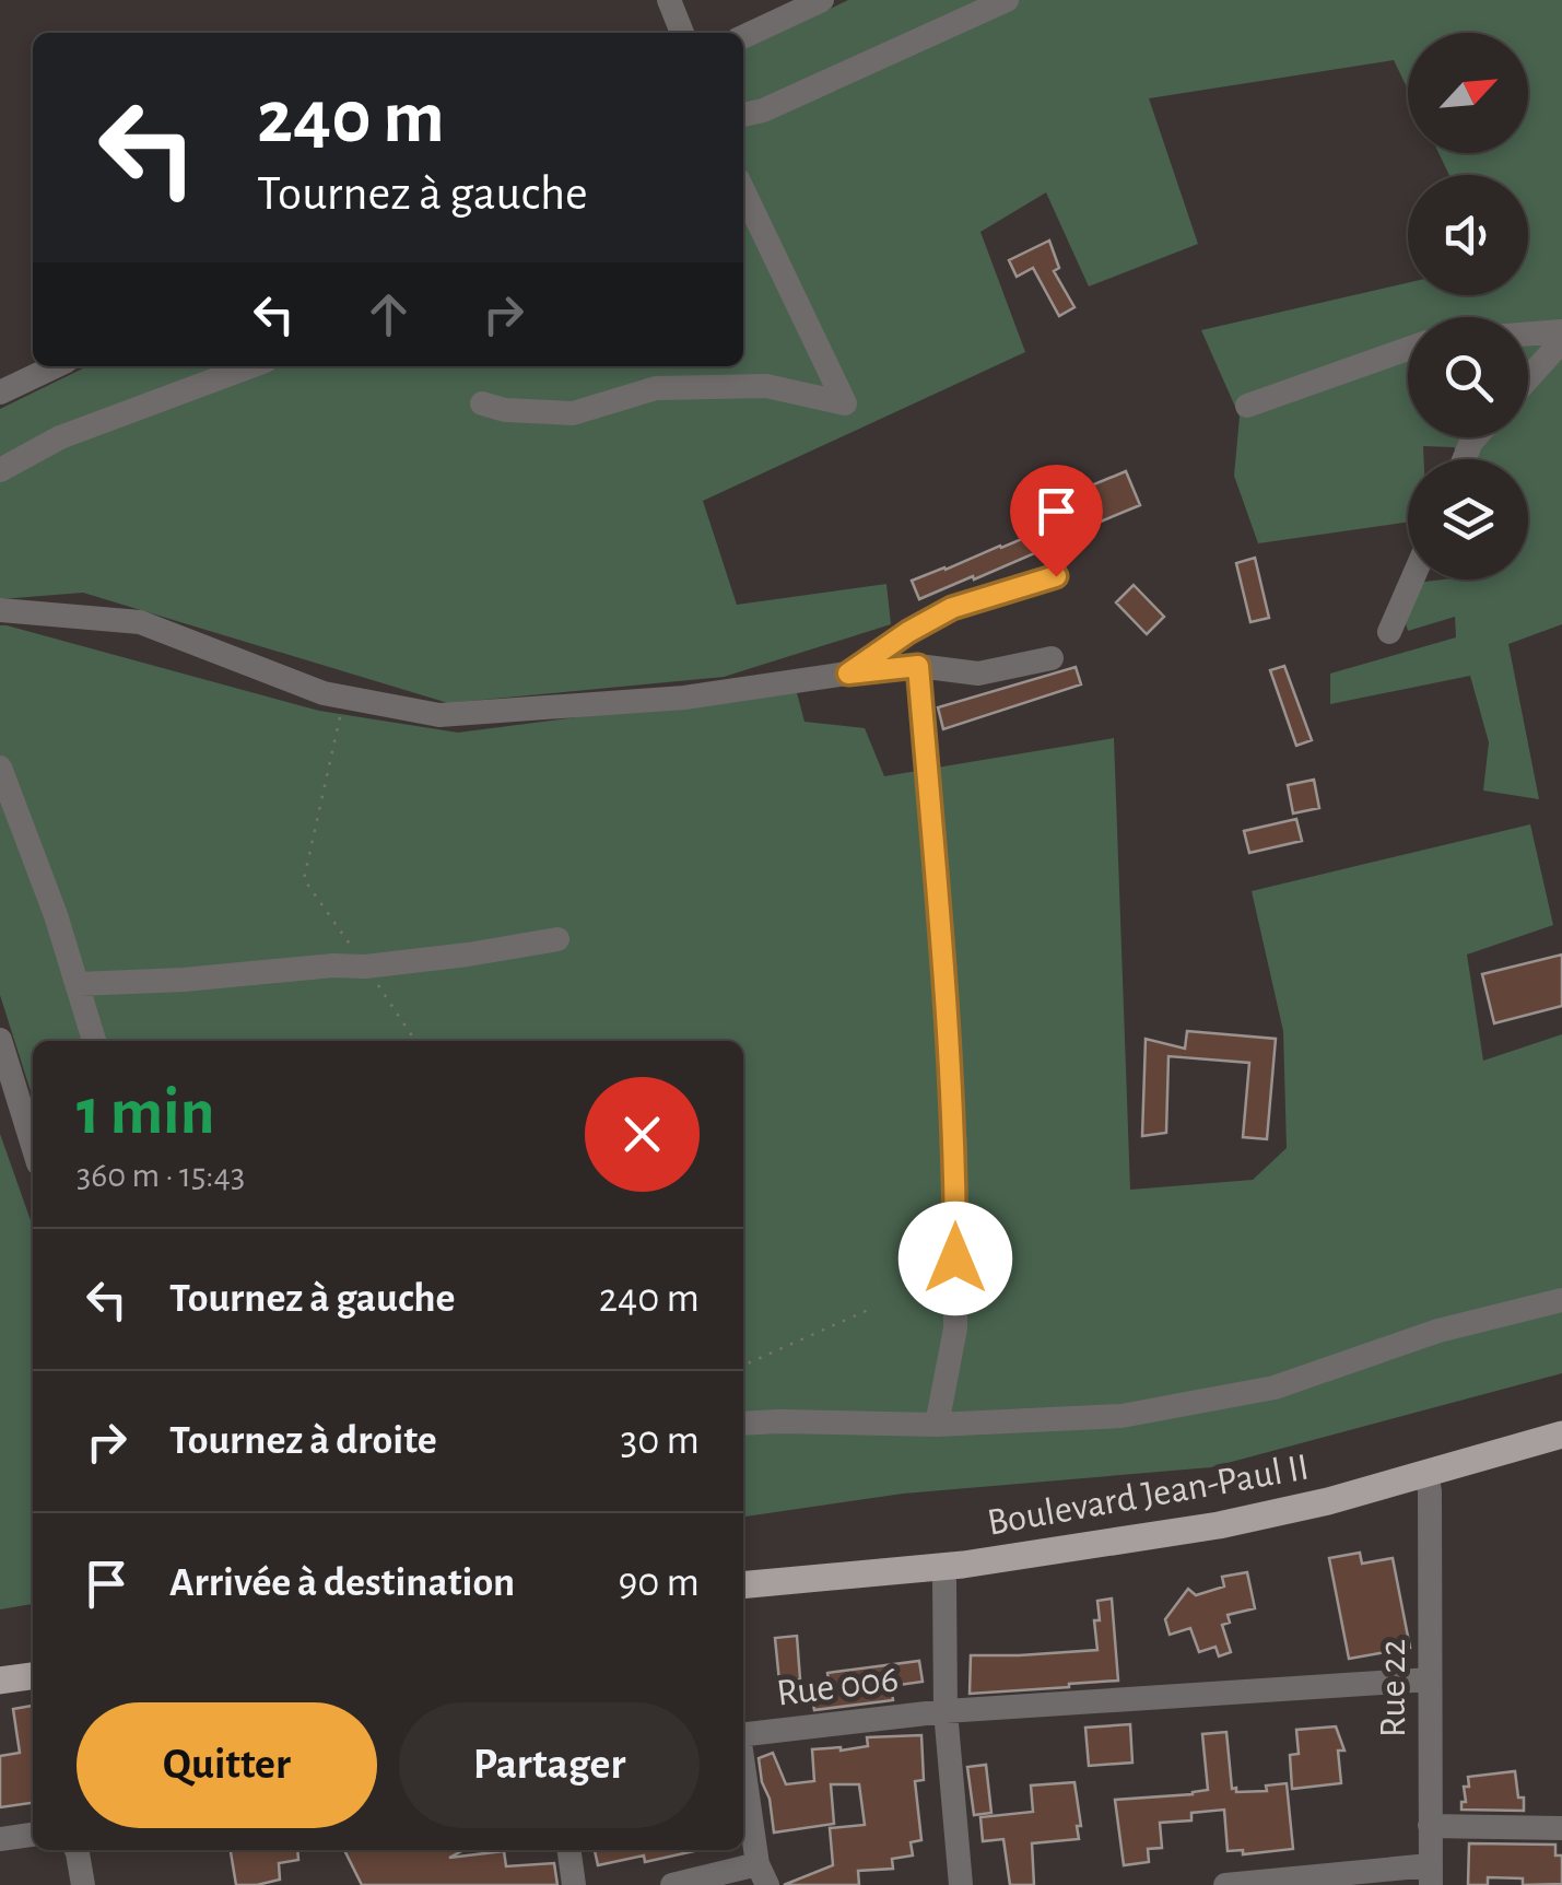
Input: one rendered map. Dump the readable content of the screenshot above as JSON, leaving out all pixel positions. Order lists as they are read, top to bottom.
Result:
{
  "streets": {
    "main road": ["Boulevard Jean-Paul II"],
    "street": ["Rue 006", "Rue 22"]
  },
  "crossings": [
    ["Boulevard Jean-Paul II", "Rue 22"],
    ["Rue 006", "Rue 22"]
  ],
  "north": "top right",
  "page": {
    "turn": ["240 m", "Tournez à gauche"],
    "heading": ["1 min", "360 m · 15:43"],
    "list": [
      {
        "name": "Tournez à gauche",
        "value": "240 m"
      },
      {
        "name": "Tournez à droite",
        "value": "30 m"
      },
      {
        "name": "Arrivée à destination",
        "value": "90 m"
      }
    ],
    "buttons": ["Quitter", "Partager"]
  }
}
